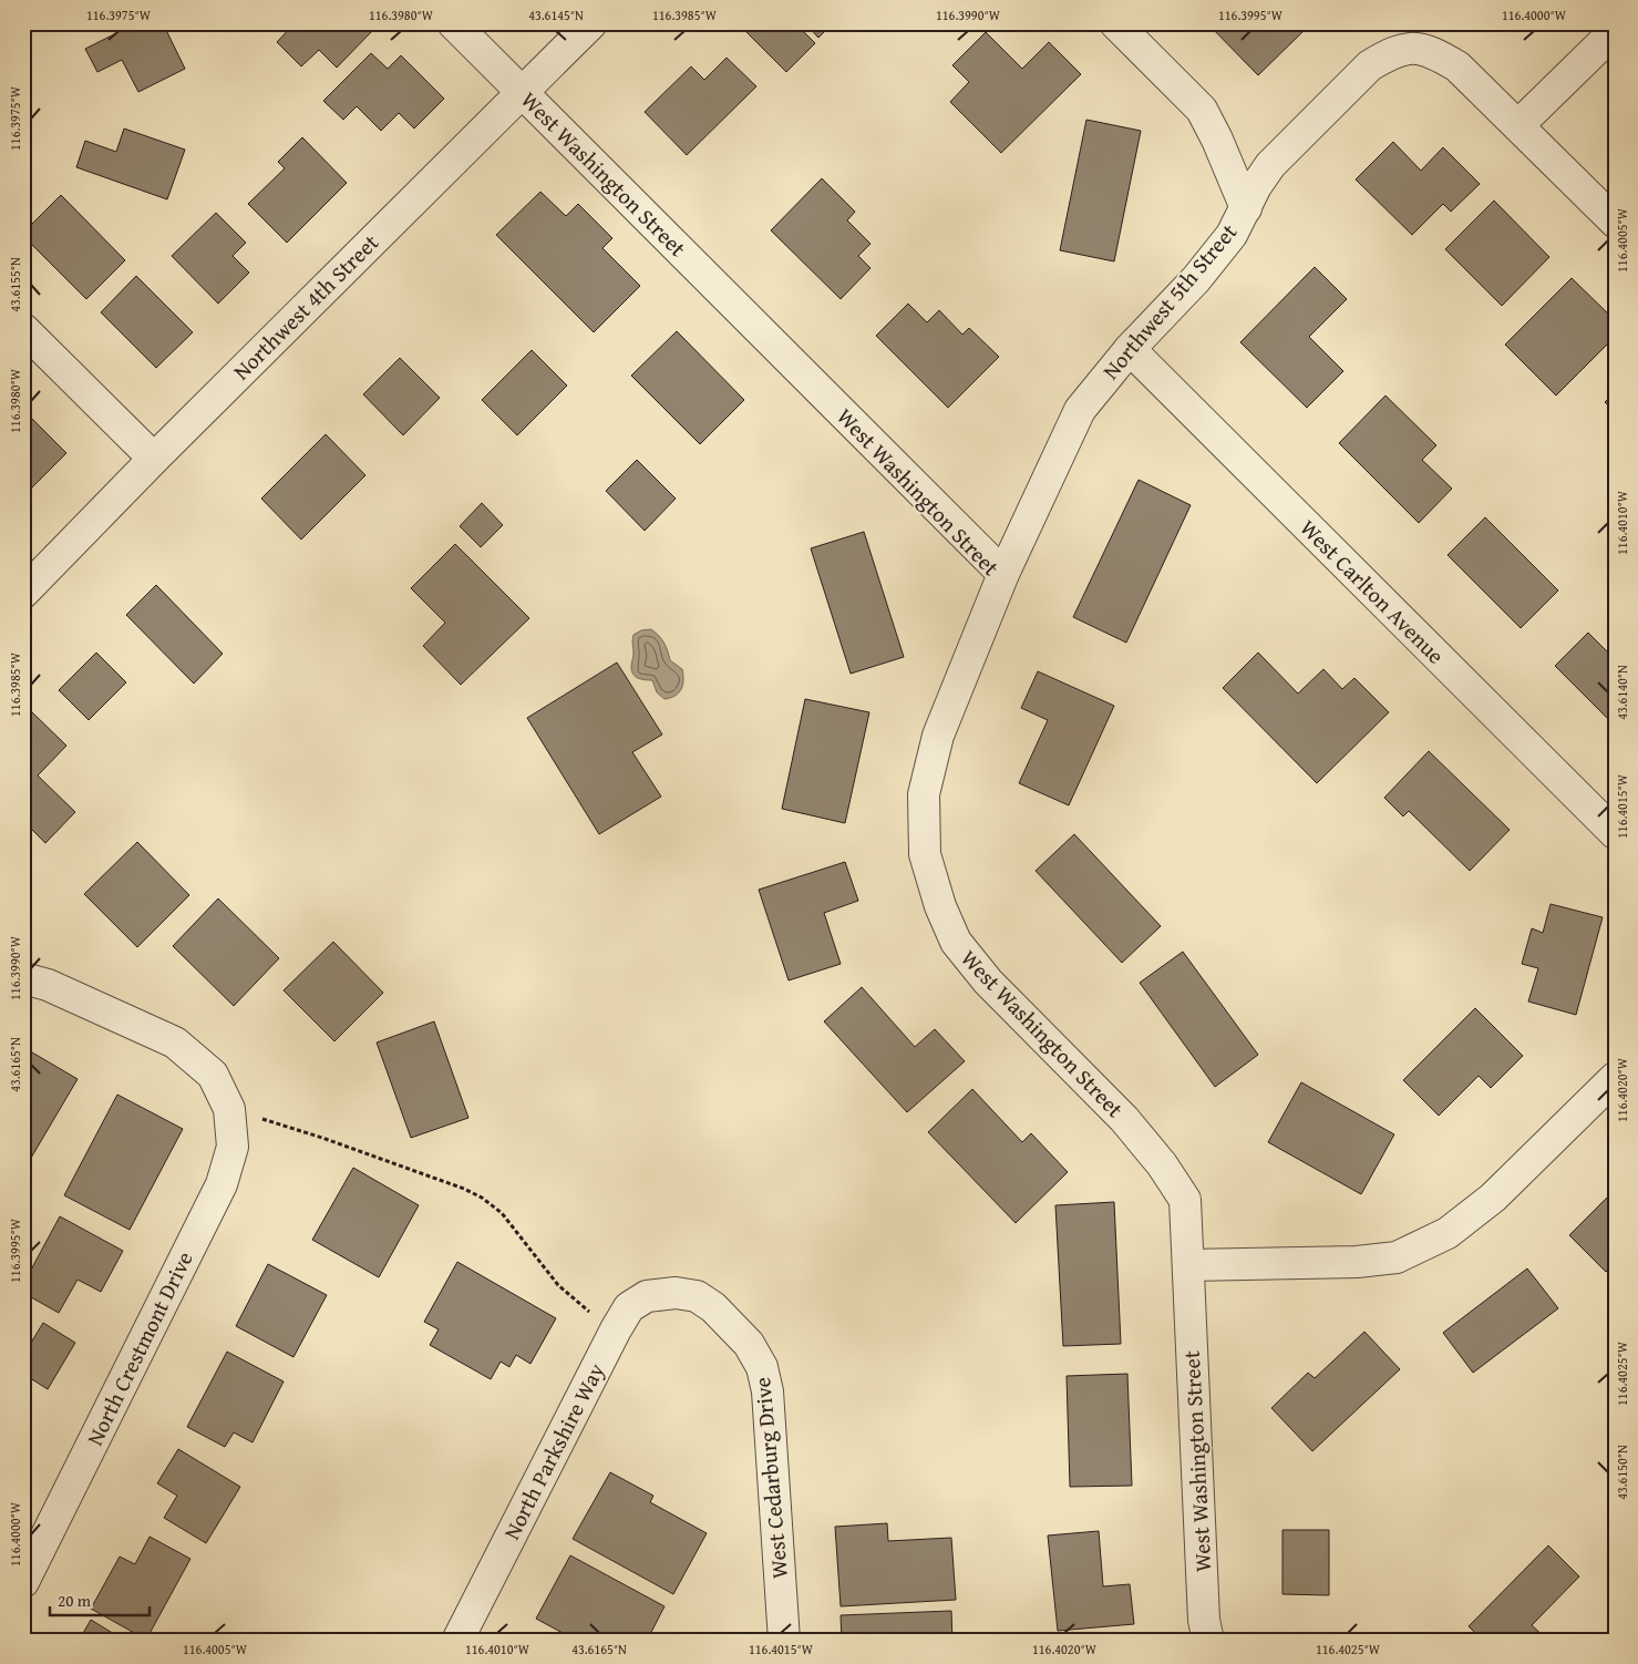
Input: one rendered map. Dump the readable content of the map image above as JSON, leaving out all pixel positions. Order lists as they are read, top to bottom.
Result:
{
  "streets": {
    "street": [
      "West Washington Street",
      "Northwest 5th Street",
      "Northwest 4th Street",
      "West Carlton Avenue",
      "North Crestmont Drive",
      "North Parkshire Way",
      "West Cedarburg Drive"
    ]
  },
  "crossings": [
    ["West Washington Street", "Northwest 5th Street"],
    ["West Washington Street", "Northwest 4th Street"],
    ["Northwest 5th Street", "West Carlton Avenue"],
    ["North Parkshire Way", "West Cedarburg Drive"]
  ],
  "scale_bar": "20 m",
  "coordinates": [
    "116.3975°W",
    "116.3980°W",
    "43.6145°N",
    "116.3985°W",
    "116.3990°W",
    "116.3995°W",
    "116.4000°W",
    "116.4005°W",
    "43.6155°N",
    "116.4010°W",
    "43.6140°N",
    "116.4015°W",
    "43.6165°N",
    "116.4020°W",
    "116.4025°W",
    "43.6150°N"
  ]
}
